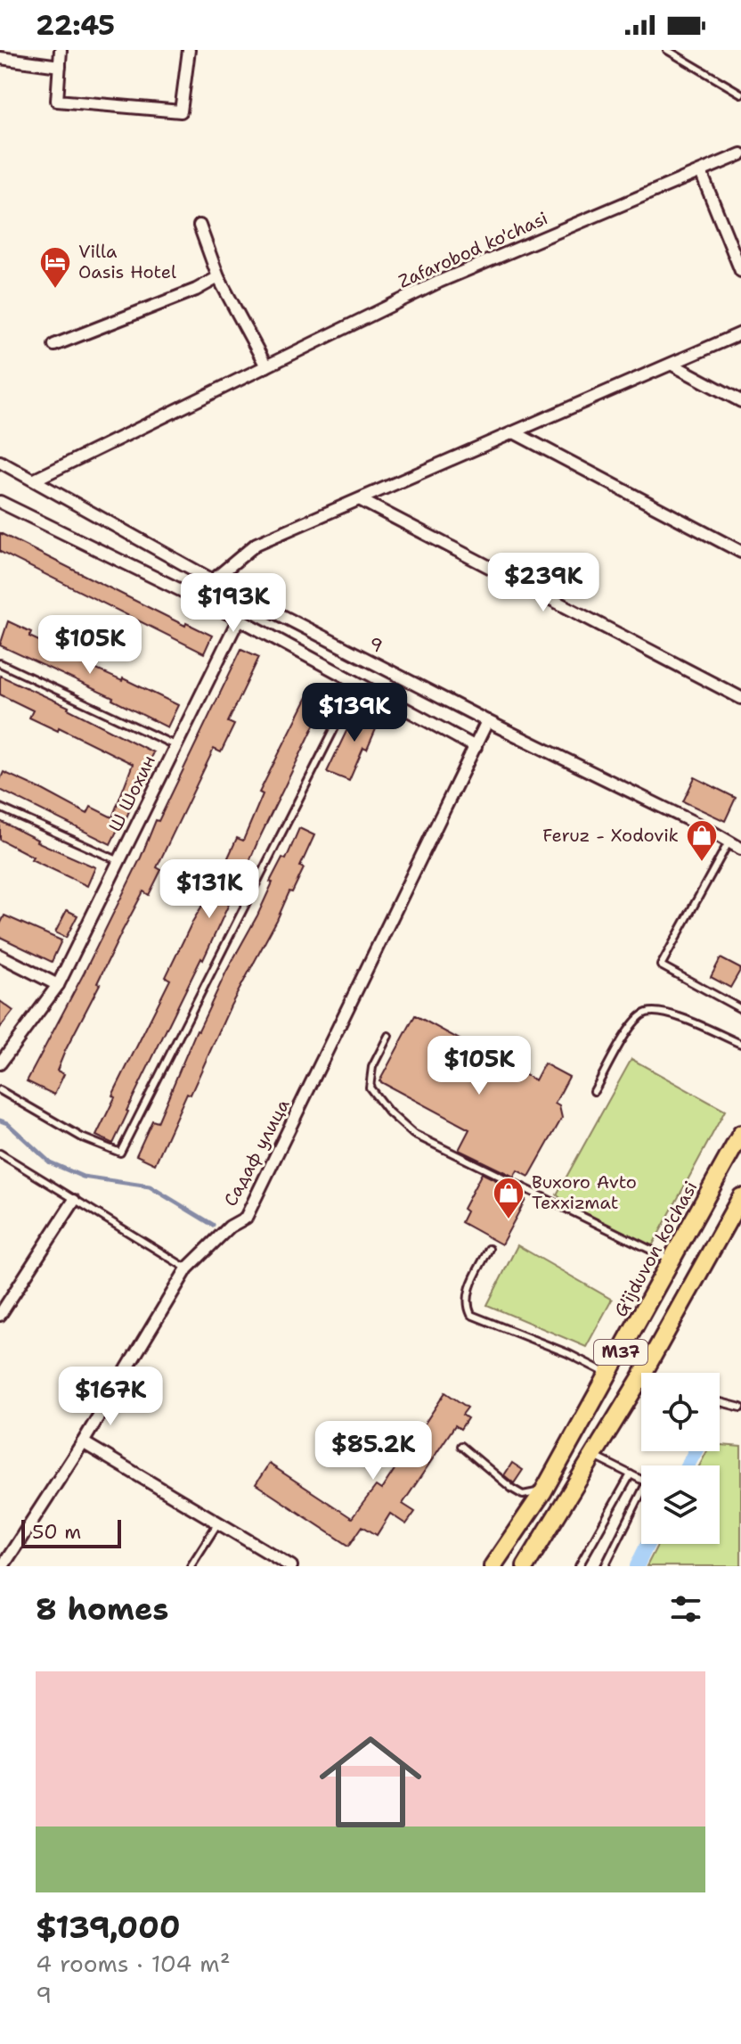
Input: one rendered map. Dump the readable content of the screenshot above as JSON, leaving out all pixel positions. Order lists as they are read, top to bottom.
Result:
{
  "streets": {
    "main road": ["G'ijduvon ko'chasi", "M37"],
    "street": [
      "Zafarobod ko'chasi",
      "9",
      "Ш Шохин",
      "Садаф улица"
    ]
  },
  "crossings": [
    ["Zafarobod ko'chasi", "9"],
    ["9", "Садаф улица"]
  ],
  "places": {
    "hotel": ["Villa Oasis Hotel"],
    "shop": ["Feruz - Xodovik", "Buxoro Avto Texxizmat"]
  },
  "scale_bar": "50 m",
  "page": {
    "status": "22:45",
    "price": [
      "$239K",
      "$193K",
      "$105K",
      "$139K",
      "$131K",
      "$105K",
      "$167K",
      "$85.2K"
    ],
    "scale": "50 m",
    "heading": "8 homes",
    "list": [
      {
        "name": "$139,000",
        "note": "4 rooms · 104 m² · 9"
      }
    ]
  }
}
